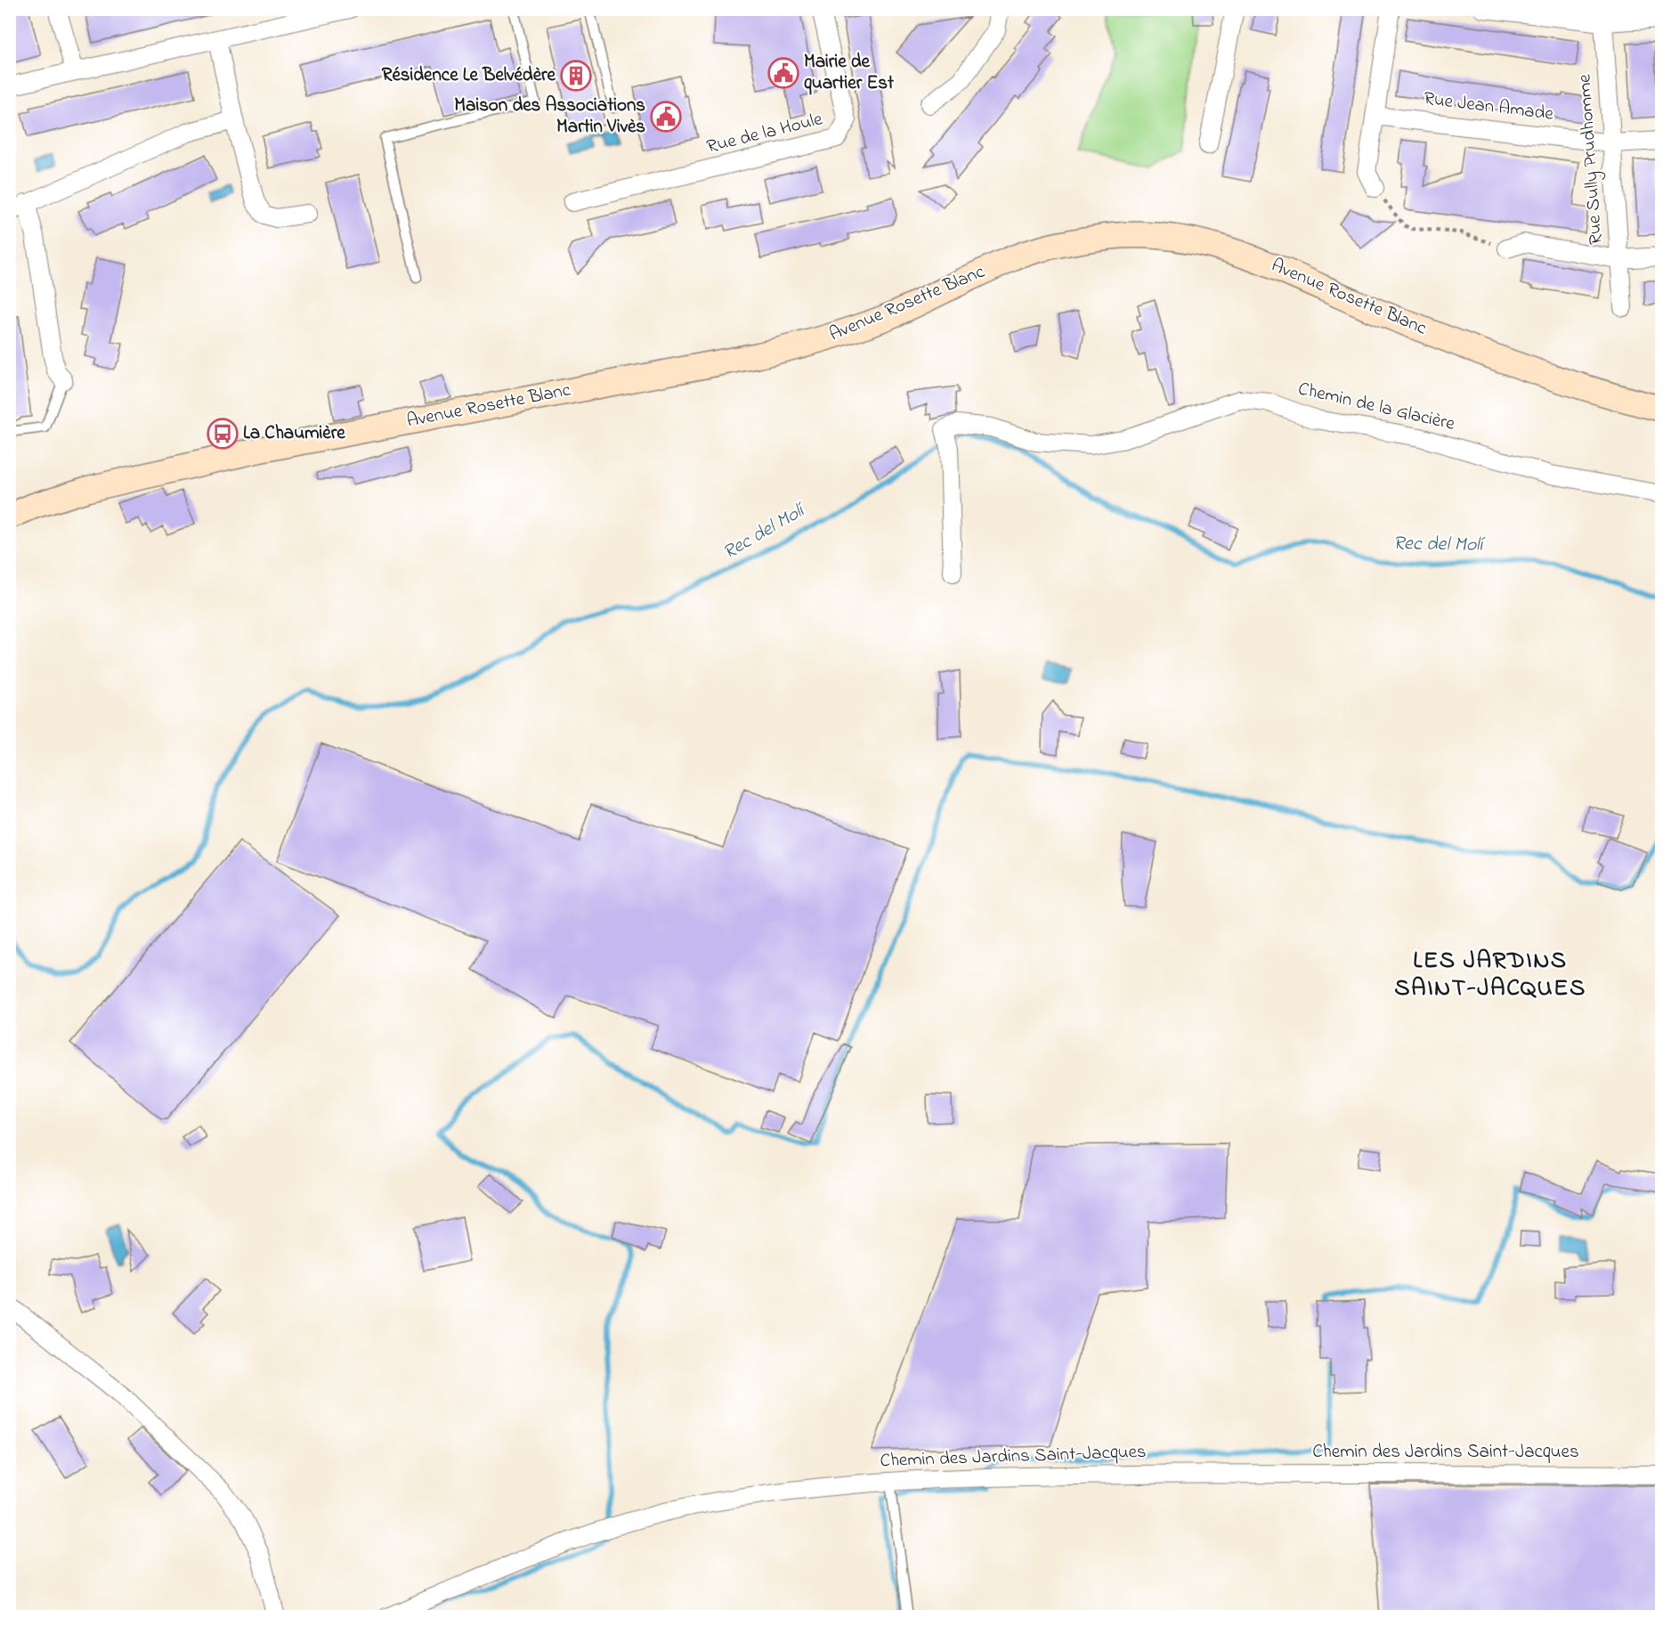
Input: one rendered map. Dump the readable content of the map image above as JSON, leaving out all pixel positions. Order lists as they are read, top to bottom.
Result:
{
  "streets": {
    "main road": ["Avenue Rosette Blanc"],
    "street": [
      "Rue Jean Amade",
      "Rue de la Houle",
      "Rue Sully Prudhomme",
      "Chemin de la Glacière",
      "Chemin des Jardins Saint-Jacques"
    ]
  },
  "crossings": [
    ["Rue Jean Amade", "Rue Sully Prudhomme"]
  ],
  "districts": ["LES JARDINS SAINT-JACQUES"],
  "water": ["Rec del Molí"],
  "places": {
    "public building": ["Mairie de quartier Est", "Maison des Associations Martin Vivès"],
    "building": ["Résidence Le Belvédère"],
    "bus stop": ["La Chaumière"]
  }
}
